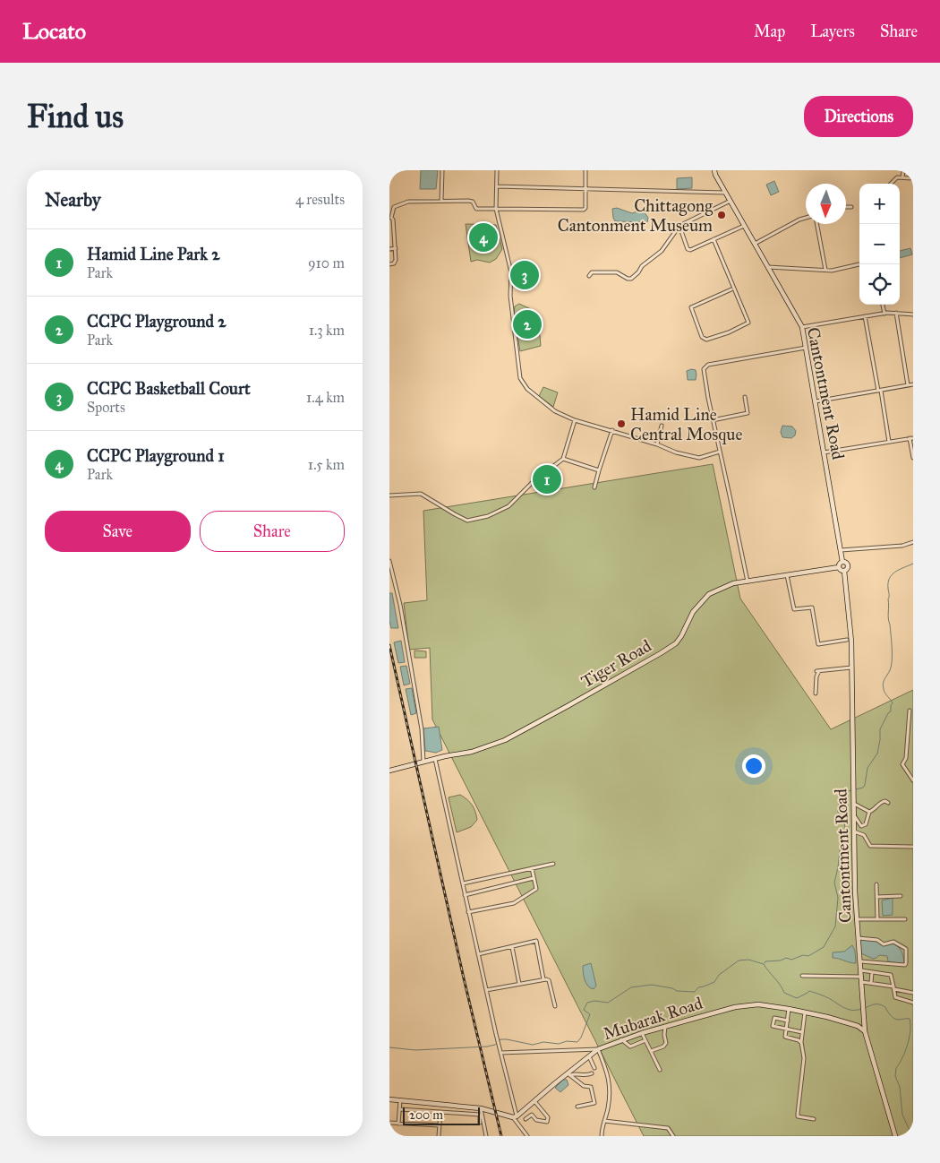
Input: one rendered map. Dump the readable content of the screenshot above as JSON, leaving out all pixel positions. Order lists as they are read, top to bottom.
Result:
{
  "streets": {
    "street": ["Cantontment Road", "Tiger Road", "Mubarak Road"]
  },
  "crossings": [
    ["Cantontment Road", "Tiger Road"],
    ["Cantontment Road", "Mubarak Road"]
  ],
  "places": ["Chittagong Cantonment Museum", "Hamid Line Central Mosque"],
  "scale_bar": "200 m",
  "north": "bottom",
  "page": {
    "header": "Locato",
    "nav": ["Map", "Layers", "Share"],
    "buttons": [
      "Directions",
      ["Save", "Share"]
    ],
    "title": "Find us",
    "heading": ["Nearby", "4 results"],
    "map_buttons": ["+", "−"],
    "pins": [
      "4",
      "3",
      "2",
      "1"
    ],
    "list": [
      {
        "mark": "1",
        "name": "Hamid Line Park 2",
        "note": "Park",
        "value": "910 m"
      },
      {
        "mark": "2",
        "name": "CCPC Playground 2",
        "note": "Park",
        "value": "1.3 km"
      },
      {
        "mark": "3",
        "name": "CCPC Basketball Court",
        "note": "Sports",
        "value": "1.4 km"
      },
      {
        "mark": "4",
        "name": "CCPC Playground 1",
        "note": "Park",
        "value": "1.5 km"
      }
    ],
    "scale": "200 m"
  }
}
